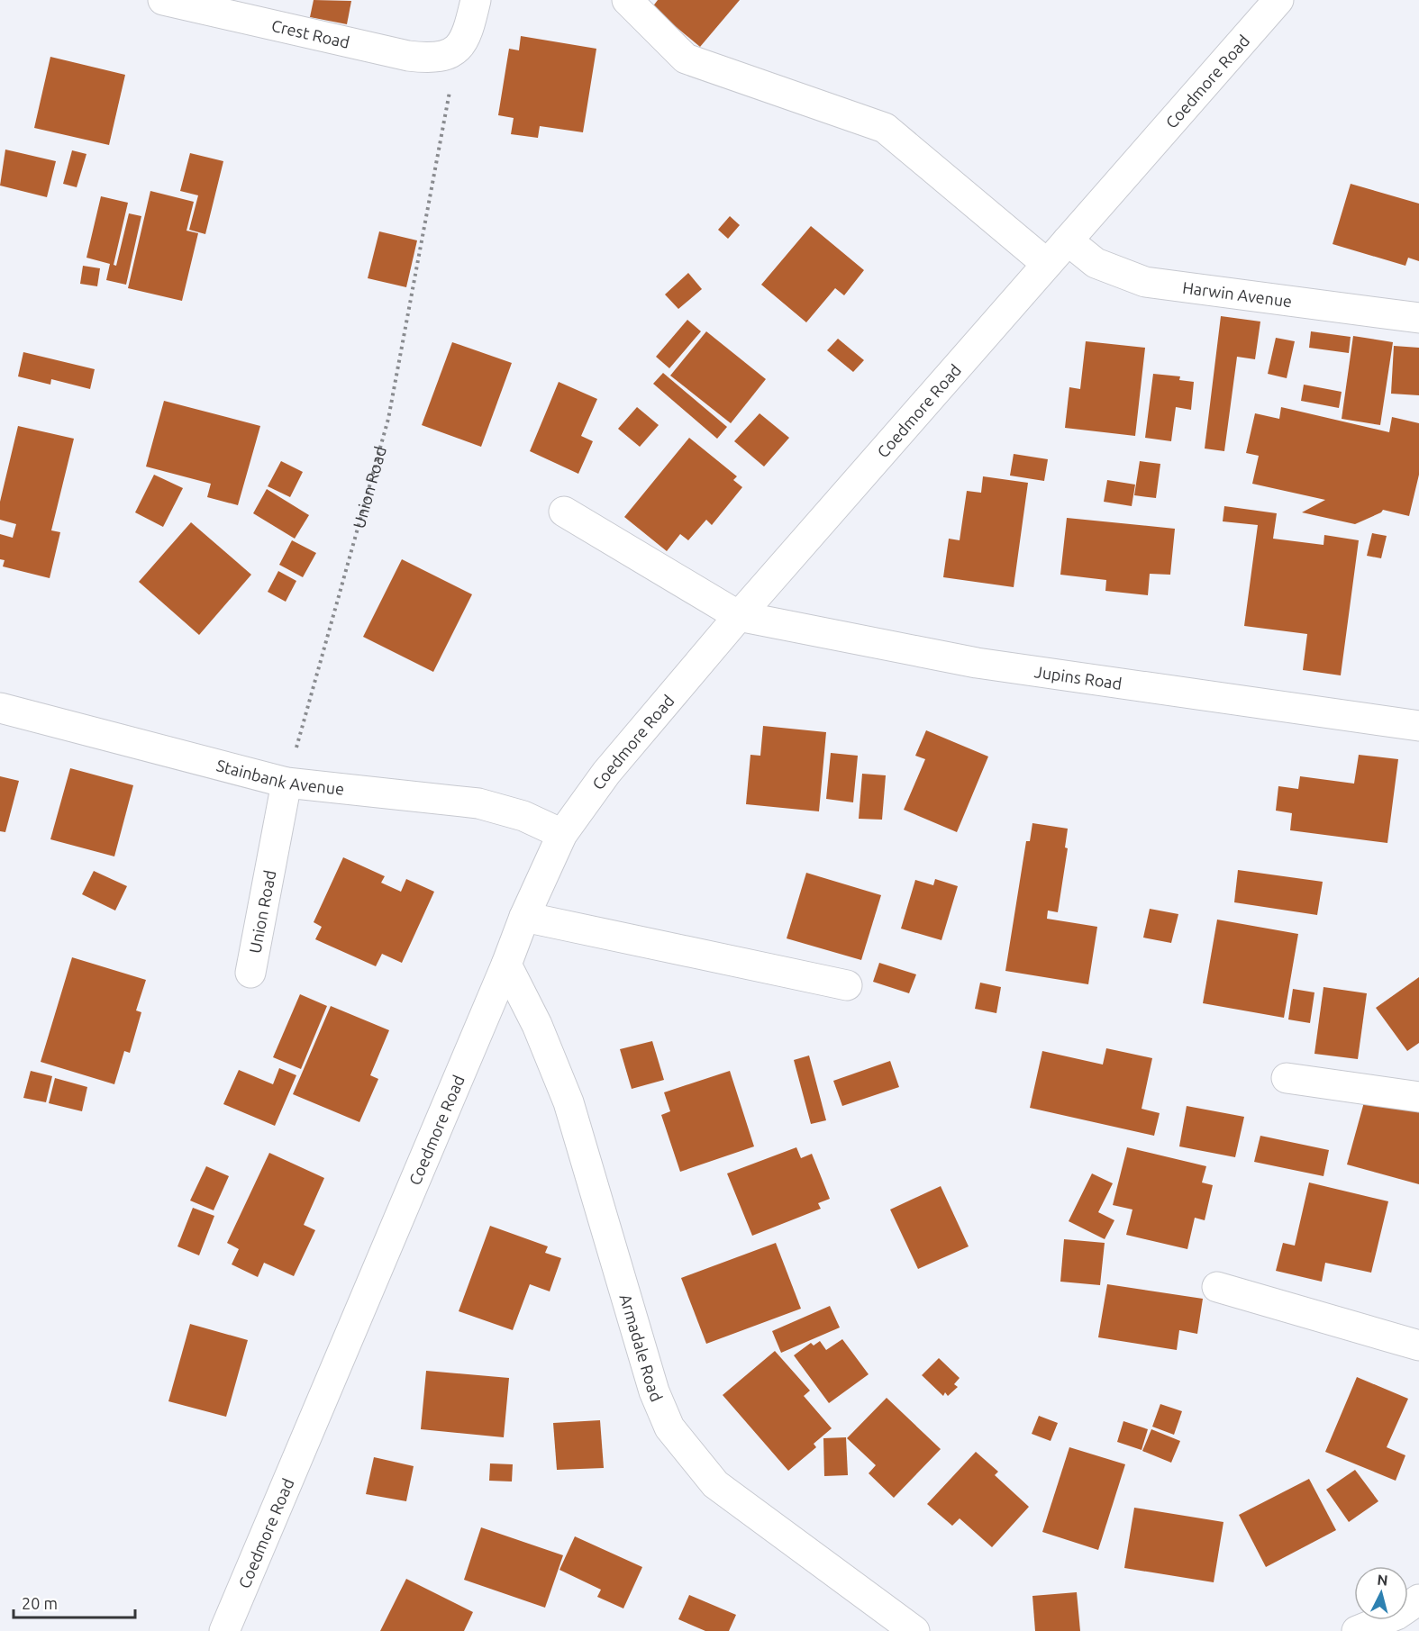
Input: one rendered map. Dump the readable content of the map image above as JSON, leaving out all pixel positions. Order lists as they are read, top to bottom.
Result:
{
  "streets": {
    "street": [
      "Crest Road",
      "Coedmore Road",
      "Harwin Avenue",
      "Union Road",
      "Jupins Road",
      "Stainbank Avenue",
      "Armadale Road"
    ]
  },
  "crossings": [
    ["Crest Road", "Union Road"],
    ["Coedmore Road", "Harwin Avenue"],
    ["Coedmore Road", "Jupins Road"],
    ["Coedmore Road", "Stainbank Avenue"],
    ["Coedmore Road", "Armadale Road"],
    ["Union Road", "Stainbank Avenue"]
  ],
  "scale_bar": "20 m",
  "north": "top"
}
